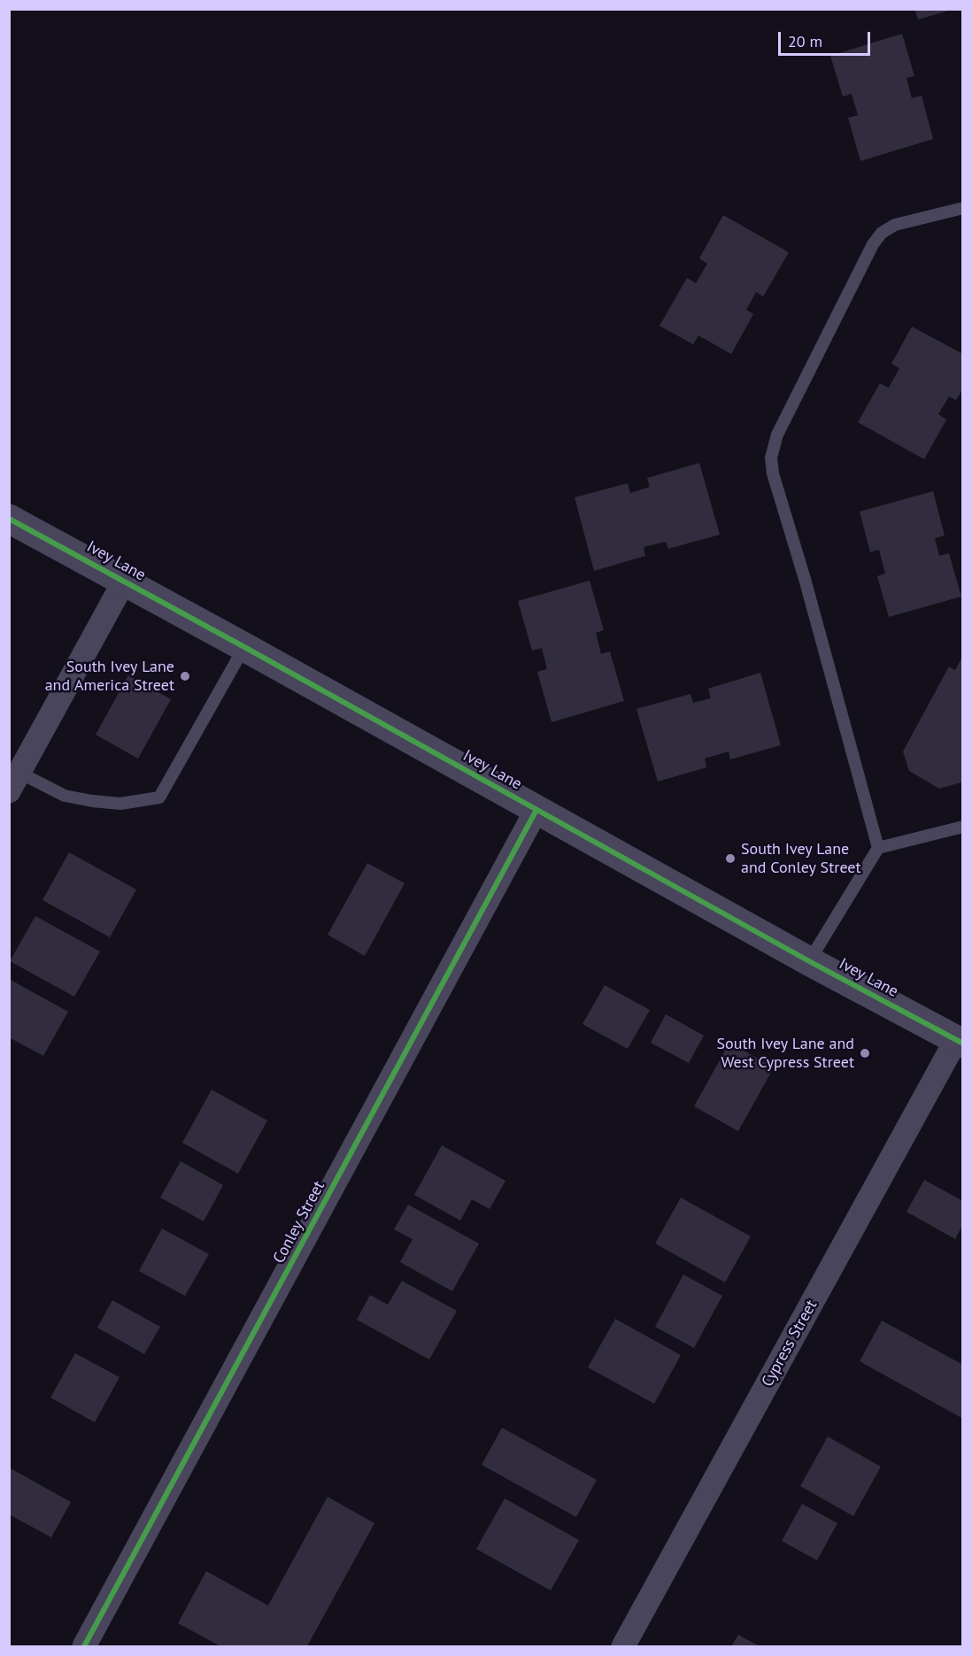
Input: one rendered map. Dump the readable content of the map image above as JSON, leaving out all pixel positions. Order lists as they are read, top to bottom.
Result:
{
  "streets": {
    "street": ["Ivey Lane", "Conley Street", "Cypress Street"]
  },
  "crossings": [
    ["Ivey Lane", "Conley Street"],
    ["Ivey Lane", "Cypress Street"]
  ],
  "places": ["South Ivey Lane and America Street", "South Ivey Lane and Conley Street", "South Ivey Lane and West Cypress Street"],
  "scale_bar": "20 m"
}
